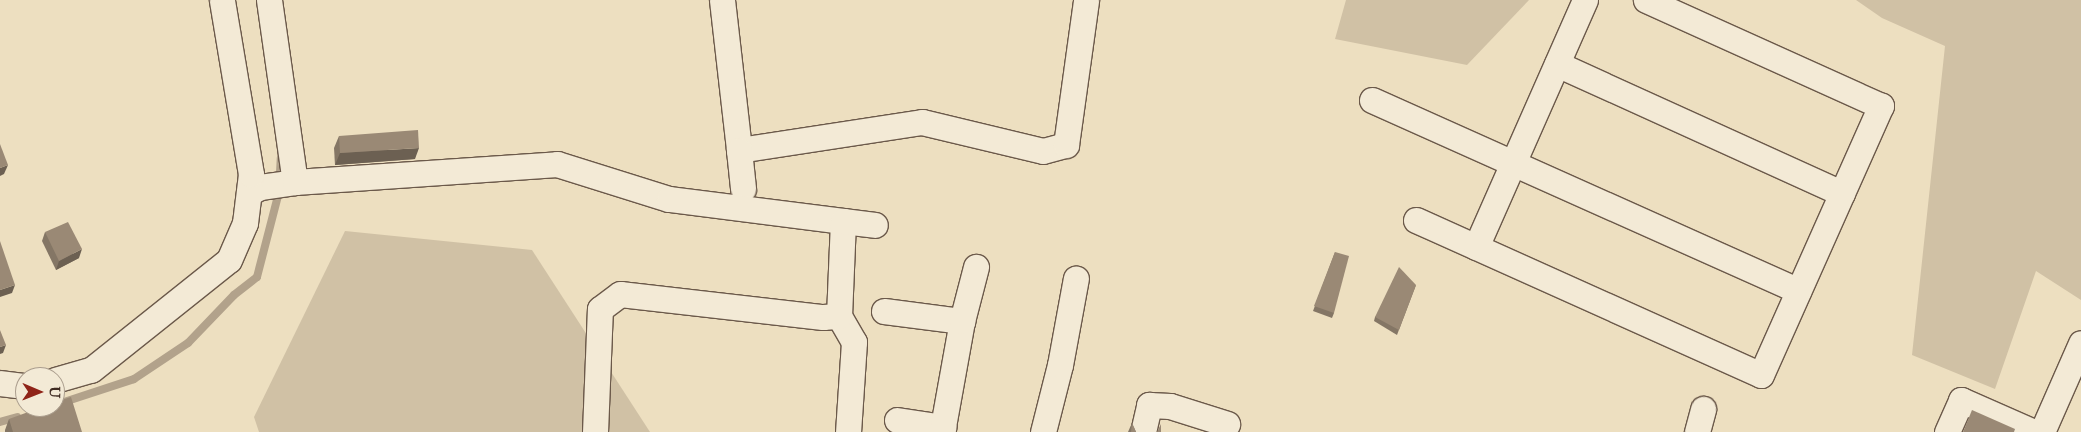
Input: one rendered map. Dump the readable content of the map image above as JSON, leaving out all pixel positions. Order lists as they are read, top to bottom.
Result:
{
  "north": "right"
}
